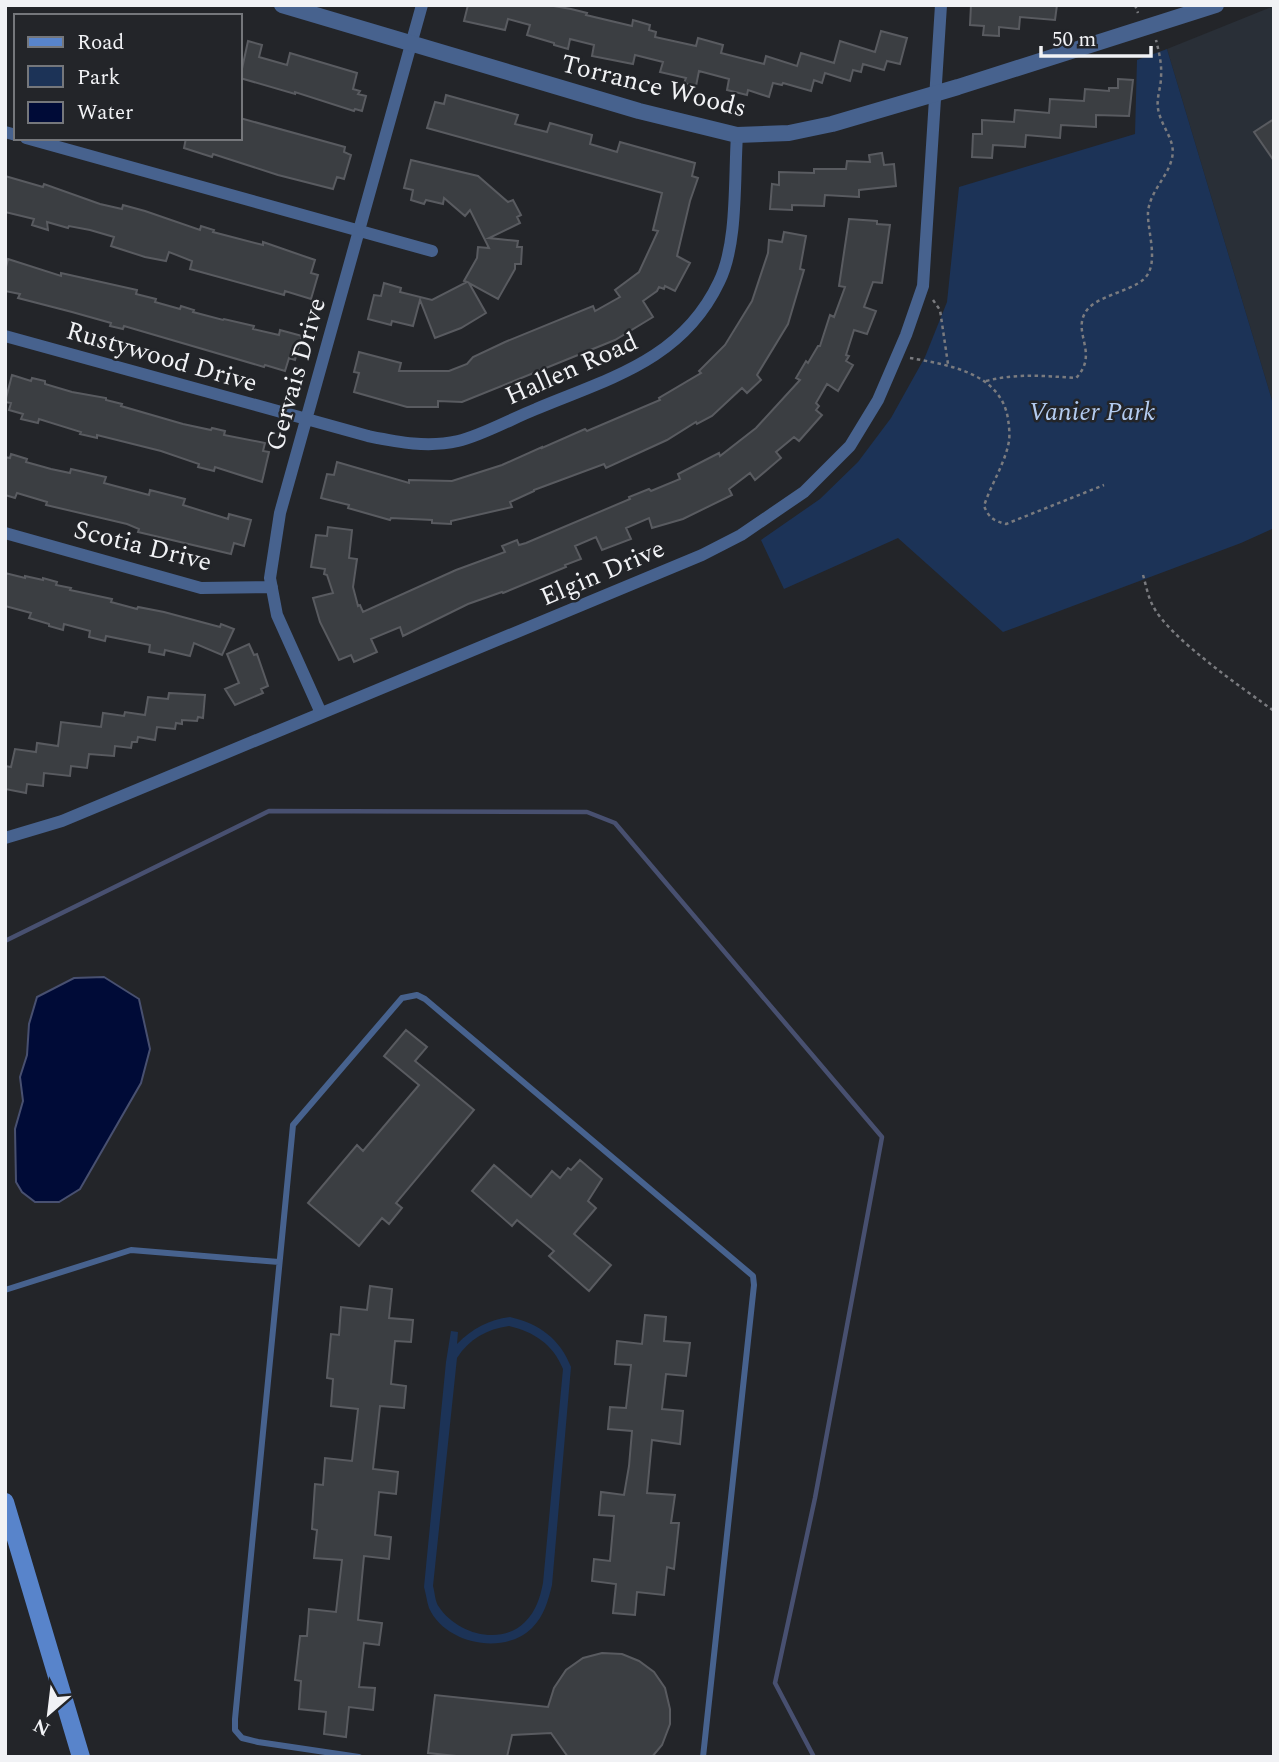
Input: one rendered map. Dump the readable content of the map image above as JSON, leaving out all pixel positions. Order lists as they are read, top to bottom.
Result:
{
  "streets": {
    "street": [
      "Torrance Woods",
      "Rustywood Drive",
      "Hallen Road",
      "Gervais Drive",
      "Scotia Drive",
      "Elgin Drive"
    ]
  },
  "crossings": [
    ["Torrance Woods", "Hallen Road"],
    ["Torrance Woods", "Gervais Drive"],
    ["Torrance Woods", "Elgin Drive"],
    ["Rustywood Drive", "Hallen Road"],
    ["Rustywood Drive", "Gervais Drive"],
    ["Hallen Road", "Gervais Drive"],
    ["Gervais Drive", "Scotia Drive"],
    ["Gervais Drive", "Elgin Drive"]
  ],
  "parks": ["Vanier Park"],
  "legend": ["Road", "Park", "Water"],
  "scale_bar": "50 m",
  "north": "bottom left"
}
